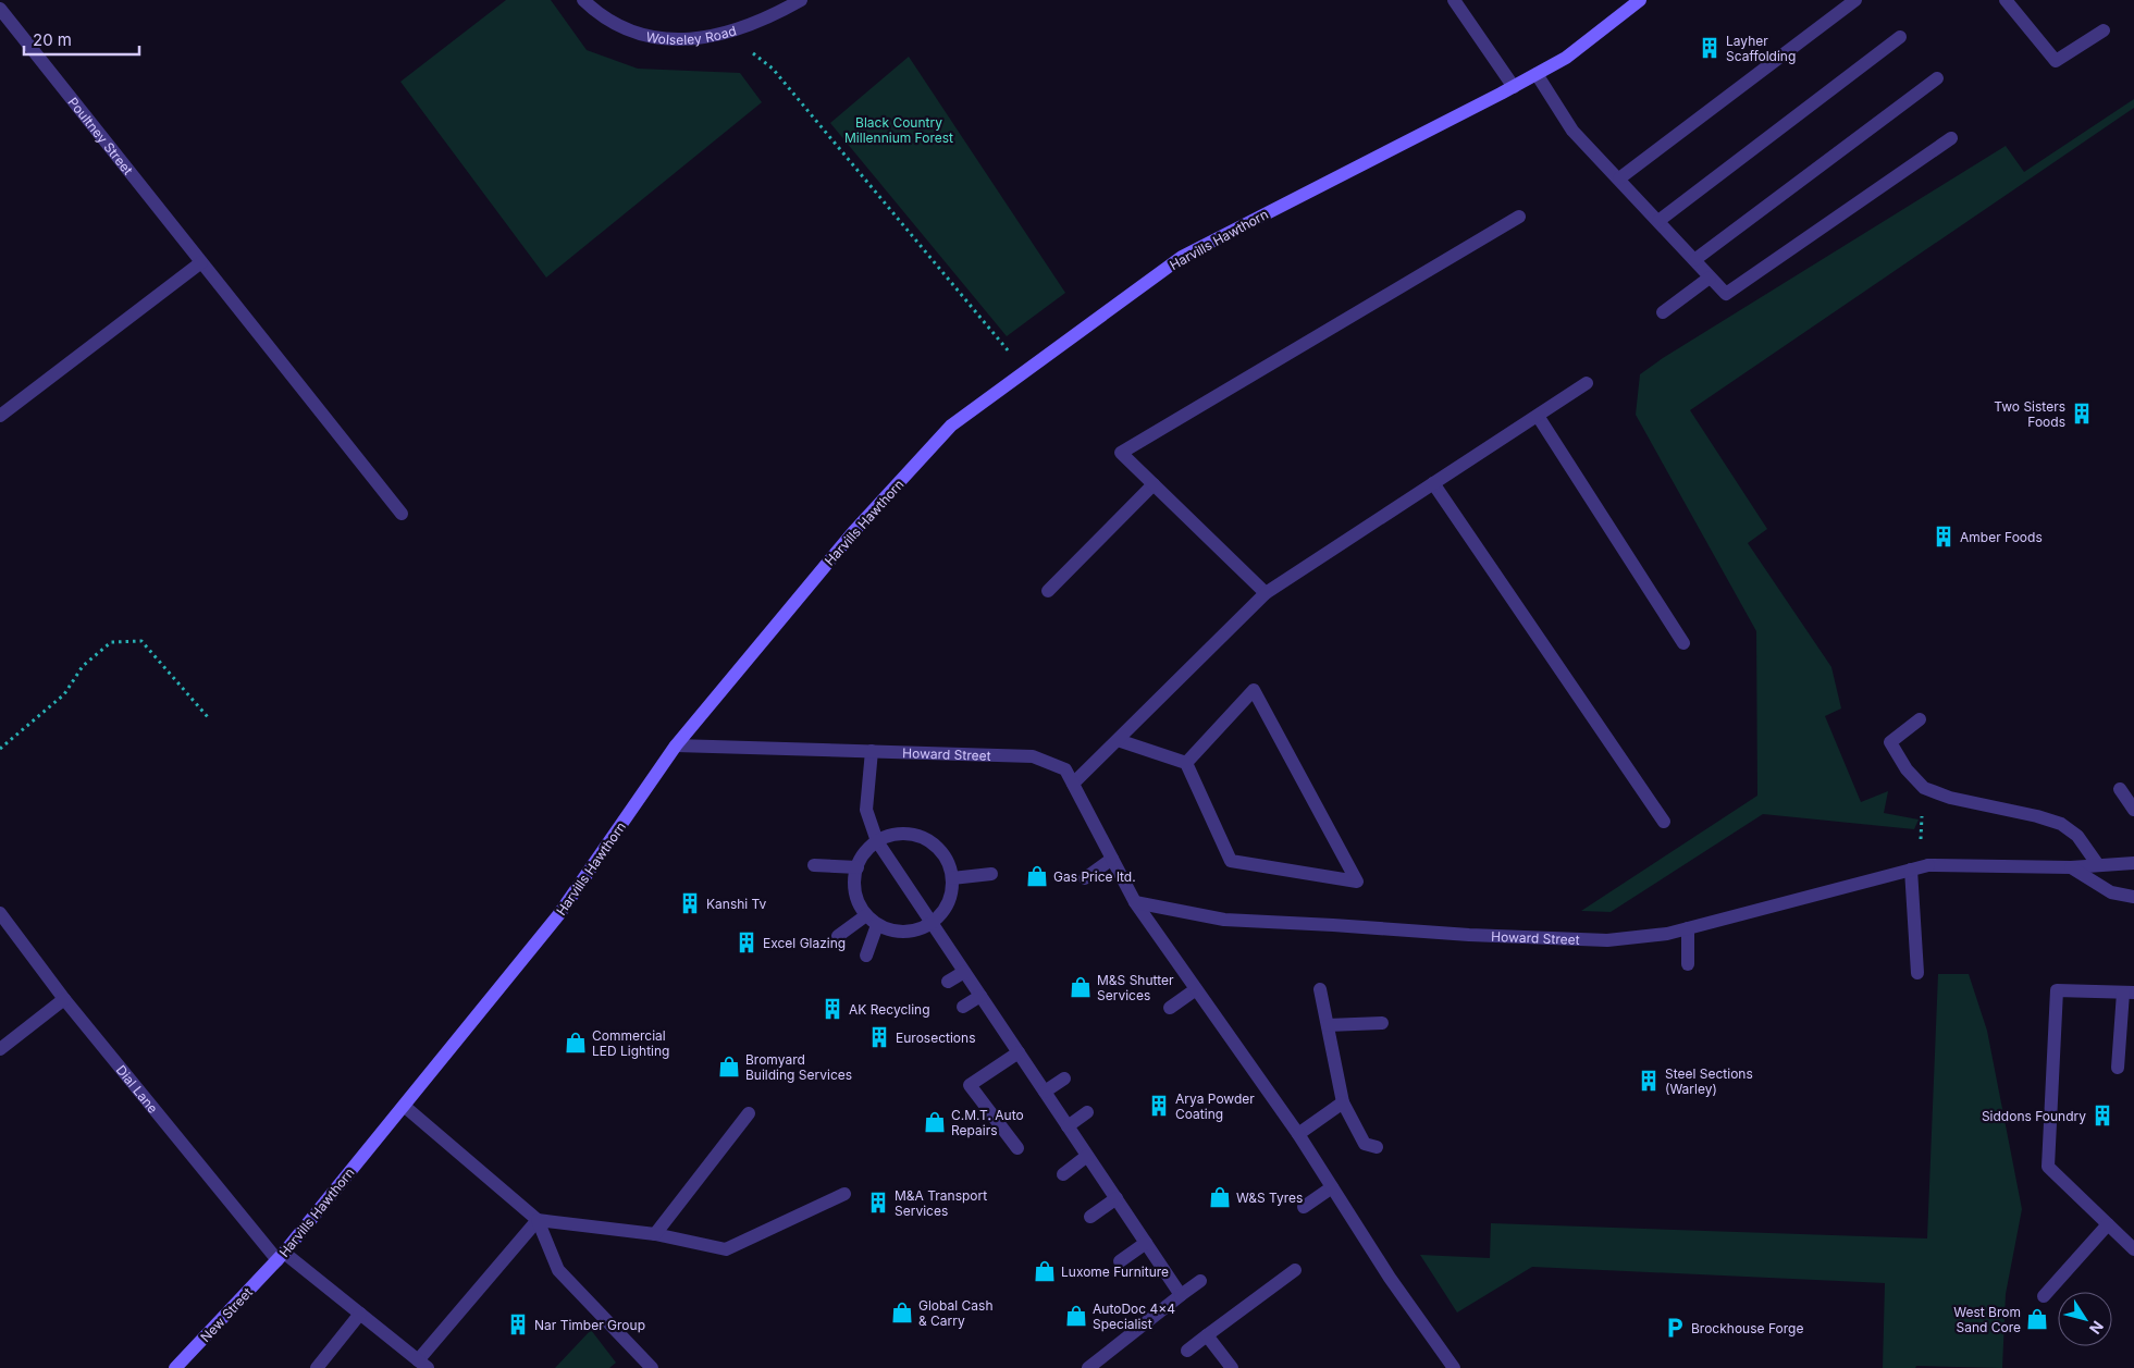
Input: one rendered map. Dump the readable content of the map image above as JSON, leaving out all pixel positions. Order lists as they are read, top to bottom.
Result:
{
  "streets": {
    "street": [
      "Wolseley Road",
      "Poultney Street",
      "Harvills Hawthorn",
      "Howard Street",
      "Dial Lane",
      "New Street"
    ]
  },
  "crossings": [
    ["Harvills Hawthorn", "Howard Street"],
    ["Harvills Hawthorn", "Dial Lane"],
    ["Harvills Hawthorn", "New Street"],
    ["Dial Lane", "New Street"]
  ],
  "parks": ["Black Country Millennium Forest"],
  "places": {
    "building": [
      "Layher Scaffolding",
      "Two Sisters Foods",
      "Amber Foods",
      "Kanshi Tv",
      "Excel Glazing",
      "AK Recycling",
      "Eurosections",
      "Steel Sections (Warley)",
      "Arya Powder Coating",
      "Siddons Foundry",
      "M&A Transport Services",
      "Nar Timber Group"
    ],
    "shop": [
      "Gas Price ltd.",
      "M&S Shutter Services",
      "Commercial LED Lighting",
      "Bromyard Building Services",
      "C.M.T. Auto Repairs",
      "W&S Tyres",
      "Luxome Furniture",
      "Global Cash & Carry",
      "AutoDoc 4x4 Specialist",
      "West Brom Sand Core"
    ],
    "parking": ["Brockhouse Forge"]
  },
  "scale_bar": "20 m",
  "north": "bottom right"
}
